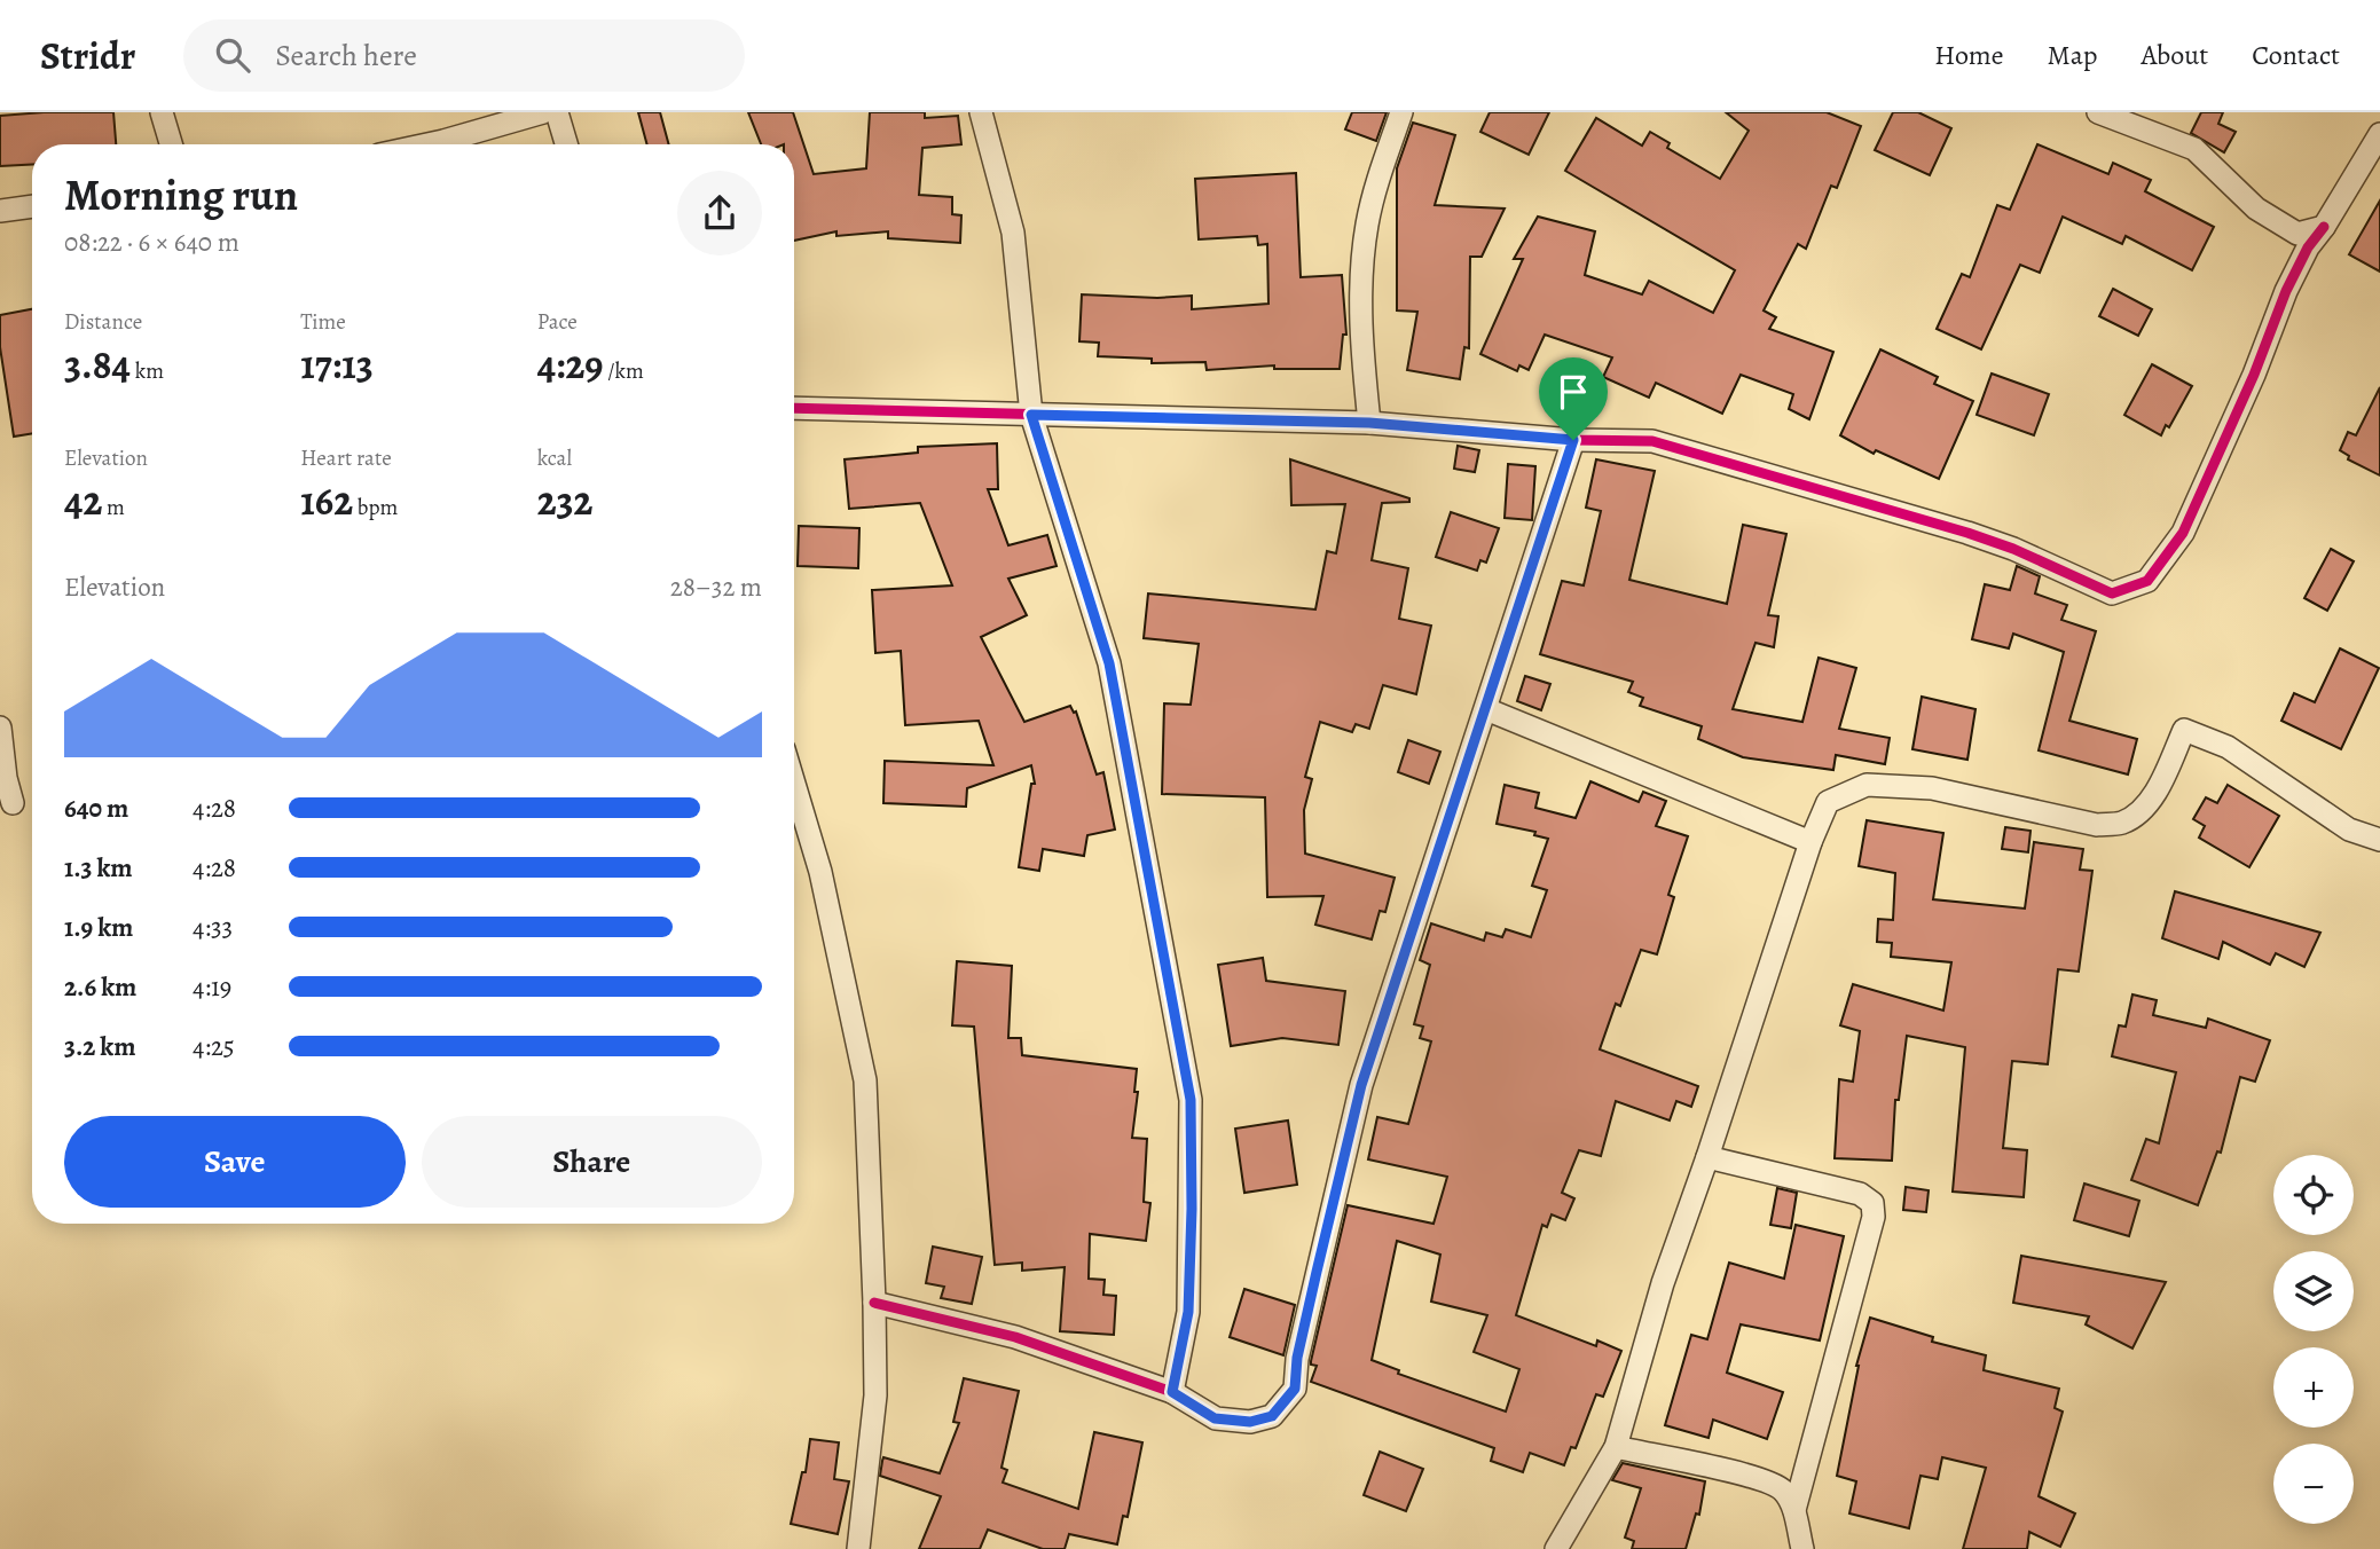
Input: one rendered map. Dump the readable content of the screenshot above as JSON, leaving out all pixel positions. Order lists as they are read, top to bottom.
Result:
{
  "page": {
    "header": "Stridr",
    "search": "Search here",
    "nav": [
      "Home",
      "Map",
      "About",
      "Contact"
    ],
    "heading": ["Morning run", "08:22 · 6 × 640 m"],
    "stats": [
      ["Distance", "3.84 km"],
      ["Time", "17:13"],
      ["Pace", "4:29 /km"],
      ["Elevation", "42 m"],
      ["Heart rate", "162 bpm"],
      ["kcal", "232"]
    ],
    "chart": ["Elevation", "28–32 m"],
    "list": [
      {
        "name": "640 m",
        "note": "4:28"
      },
      {
        "name": "1.3 km",
        "note": "4:28"
      },
      {
        "name": "1.9 km",
        "note": "4:33"
      },
      {
        "name": "2.6 km",
        "note": "4:19"
      },
      {
        "name": "3.2 km",
        "note": "4:25"
      }
    ],
    "buttons": ["Save", "Share"],
    "map_buttons": ["+", "−"]
  }
}
